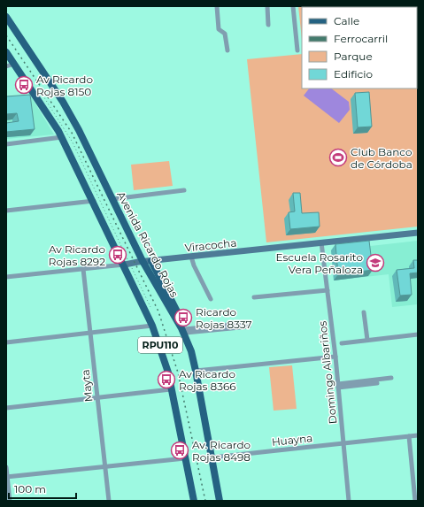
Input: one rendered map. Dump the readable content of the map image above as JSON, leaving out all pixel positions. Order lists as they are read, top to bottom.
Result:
{
  "streets": {
    "main road": ["Avenida Ricardo Rojas", "Viracocha", "RPU110"],
    "street": ["Domingo Albariños", "Mayta", "Huayna"]
  },
  "crossings": [
    ["Avenida Ricardo Rojas", "Viracocha"],
    ["Avenida Ricardo Rojas", "Huayna"],
    ["Viracocha", "RPU110"],
    ["Viracocha", "Domingo Albariños"],
    ["Viracocha", "Mayta"],
    ["Domingo Albariños", "Huayna"]
  ],
  "places": {
    "bus stop": [
      "Av Ricardo Rojas 8150",
      "Av Ricardo Rojas 8292",
      "Ricardo Rojas 8337",
      "Av Ricardo Rojas 8366",
      "Av. Ricardo Rojas 8498"
    ],
    "sports": ["Club Banco de Córdoba"],
    "school or university": ["Escuela Rosarito Vera Peñaloza"]
  },
  "legend": [
    "Calle",
    "Ferrocarril",
    "Parque",
    "Edificio"
  ],
  "scale_bar": "100 m"
}
